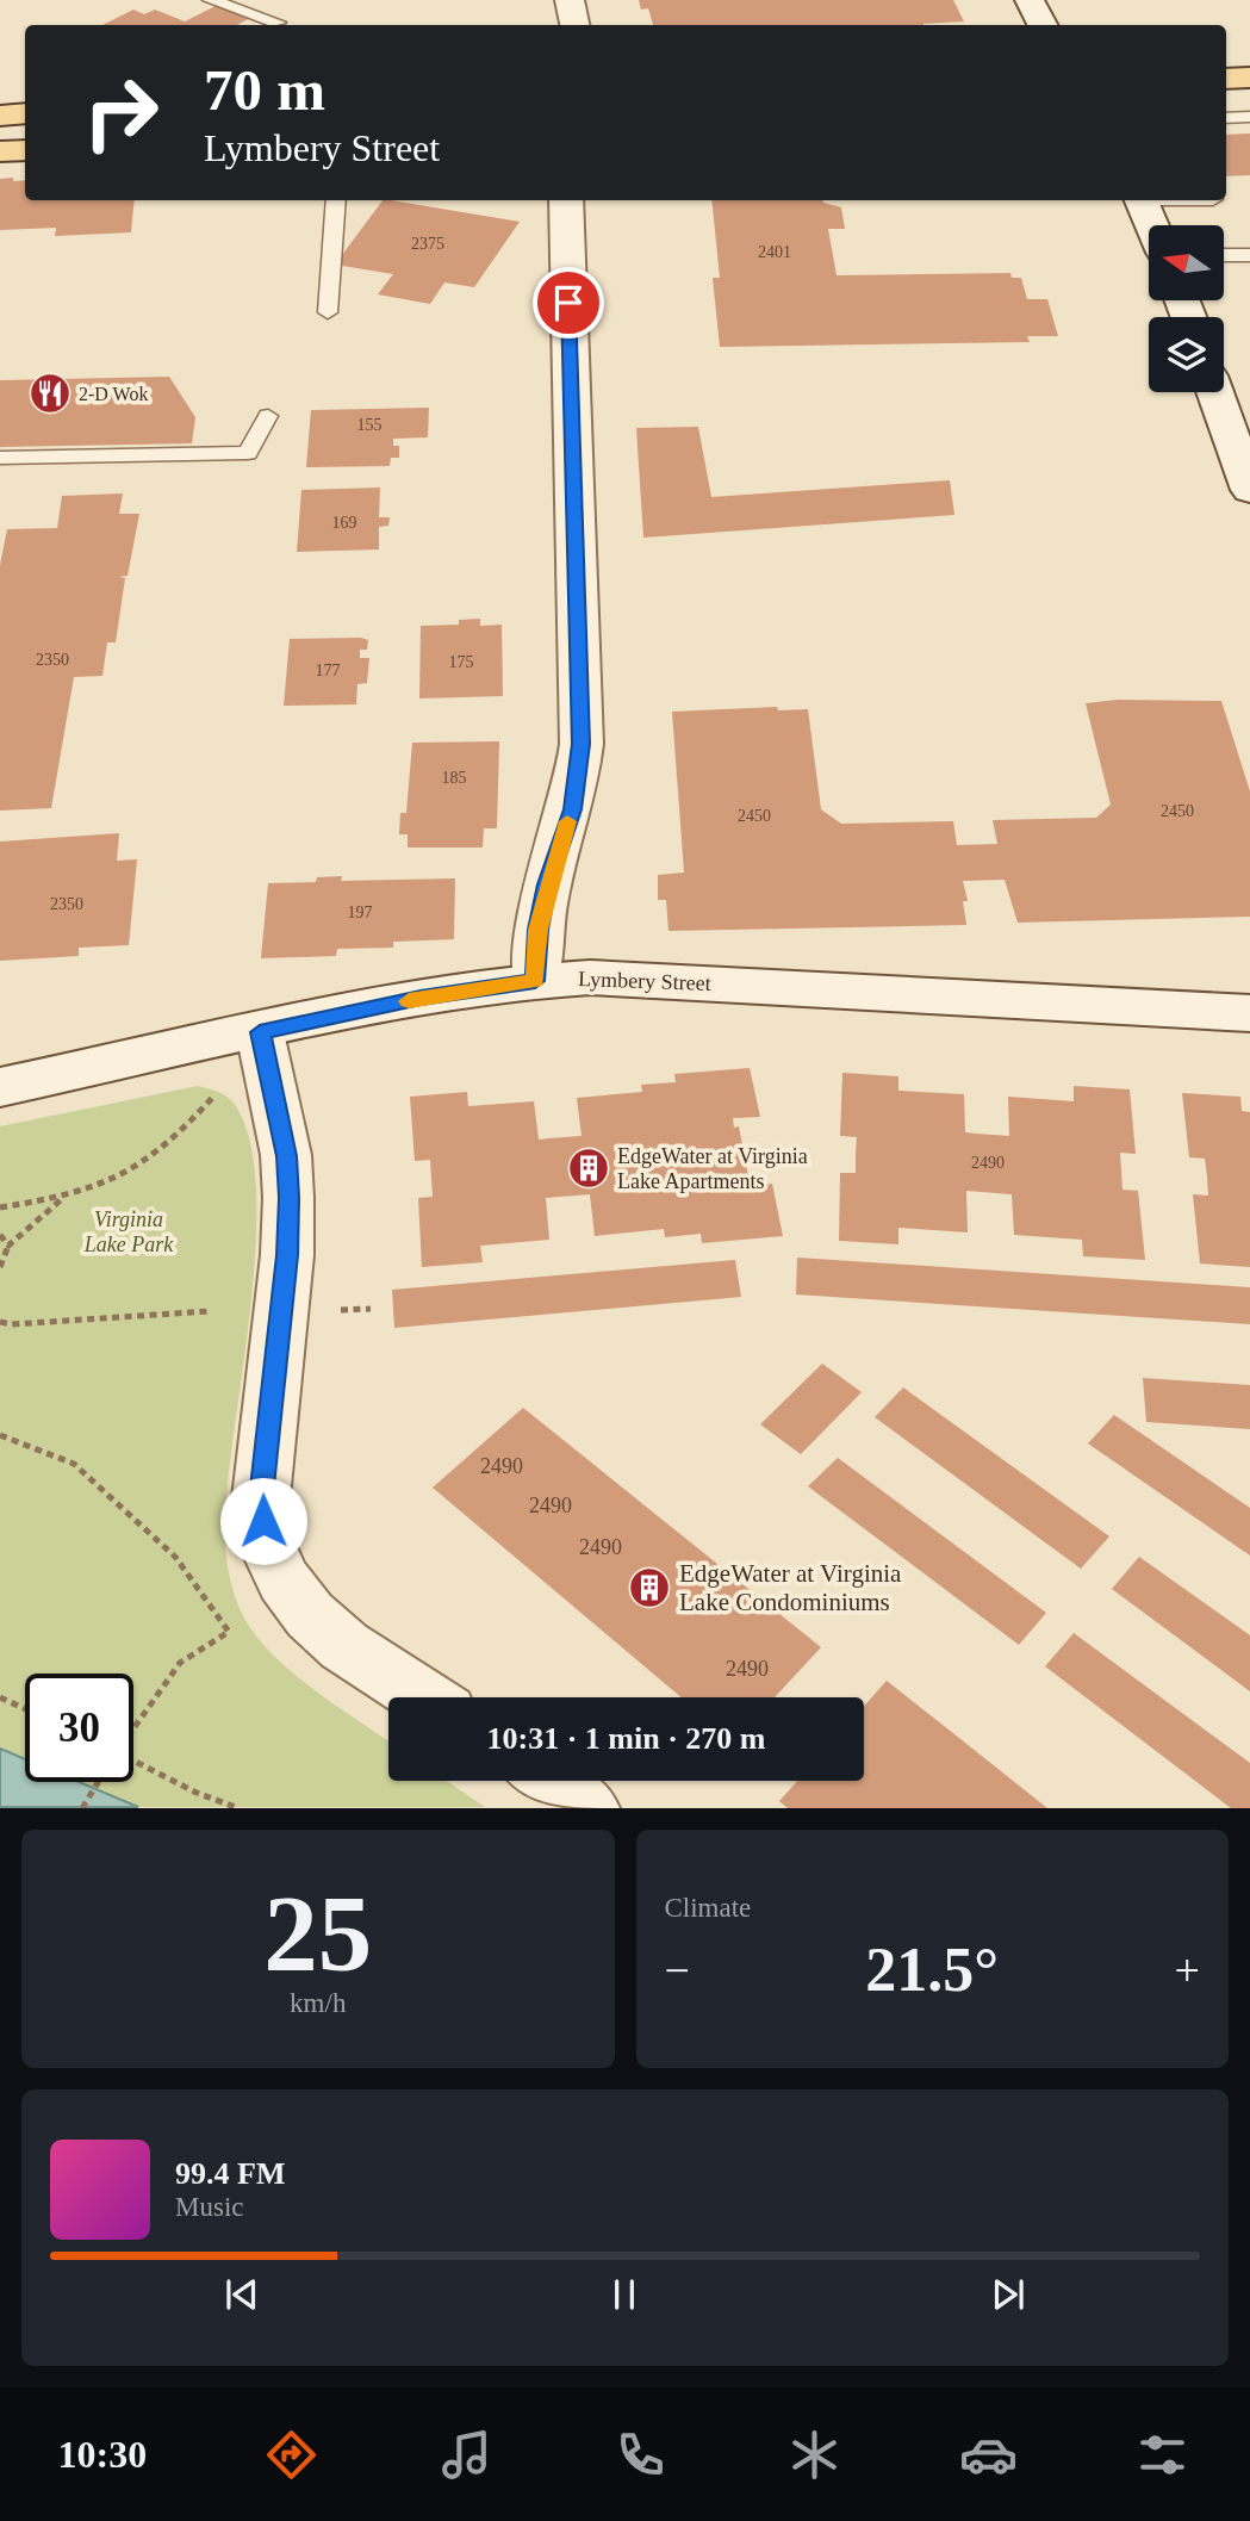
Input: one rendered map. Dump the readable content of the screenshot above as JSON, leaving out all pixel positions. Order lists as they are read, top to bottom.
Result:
{
  "streets": {
    "street": ["Lymbery Street"]
  },
  "parks": ["Virginia Lake Park"],
  "places": {
    "restaurant": ["2-D Wok"],
    "building": ["EdgeWater at Virginia Lake Apartments", "EdgeWater at Virginia Lake Condominiums"]
  },
  "house_numbers": [
    "2375",
    "2401",
    "155",
    "169",
    "2350",
    "175",
    "177",
    "185",
    "2450",
    "2450",
    "2350",
    "197",
    "2490",
    "2490",
    "2490",
    "2490",
    "2490"
  ],
  "north": "left",
  "page": {
    "turn": ["70 m", "Lymbery Street"],
    "limit": "30",
    "trip": "10:31 · 1 min · 270 m",
    "tile": [
      ["25", "km/h"],
      "Climate"
    ],
    "heat": ["−", "21.5°", "+"],
    "song": ["99.4 FM", "Music"],
    "tabs": "10:30"
  }
}
